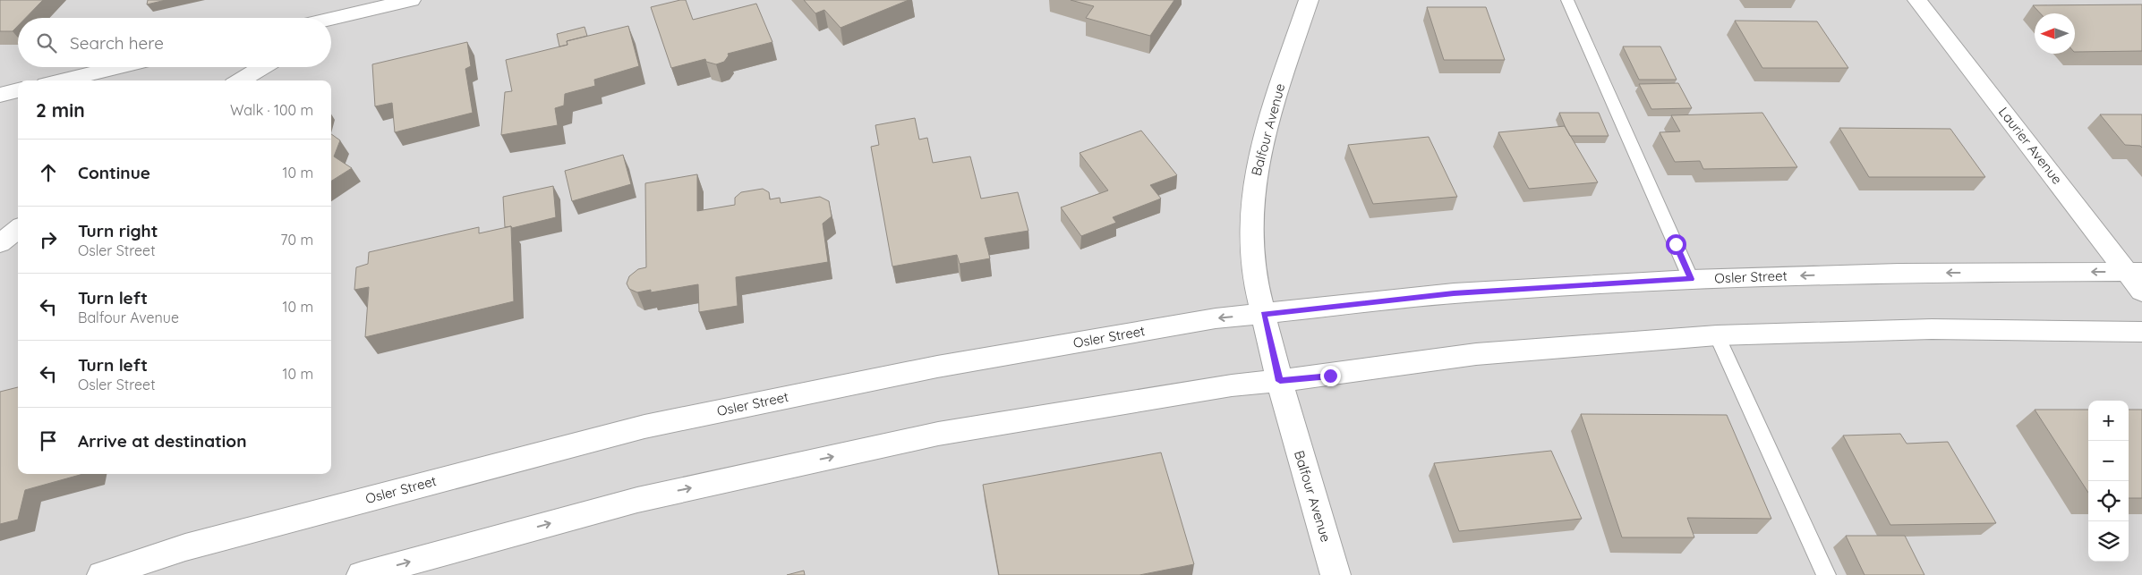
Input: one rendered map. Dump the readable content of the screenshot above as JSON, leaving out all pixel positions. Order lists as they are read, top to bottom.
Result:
{
  "streets": {
    "street": ["Balfour Avenue", "Laurier Avenue", "Osler Street"]
  },
  "crossings": [
    ["Balfour Avenue", "Osler Street"],
    ["Laurier Avenue", "Osler Street"]
  ],
  "north": "left",
  "page": {
    "search": "Search here",
    "heading": ["2 min", "Walk · 100 m"],
    "list": [
      ["Continue", "10 m"],
      ["Turn right", "Osler Street", "70 m"],
      ["Turn left", "Balfour Avenue", "10 m"],
      ["Turn left", "Osler Street", "10 m"],
      "Arrive at destination"
    ],
    "map_buttons": ["+", "−"]
  }
}
